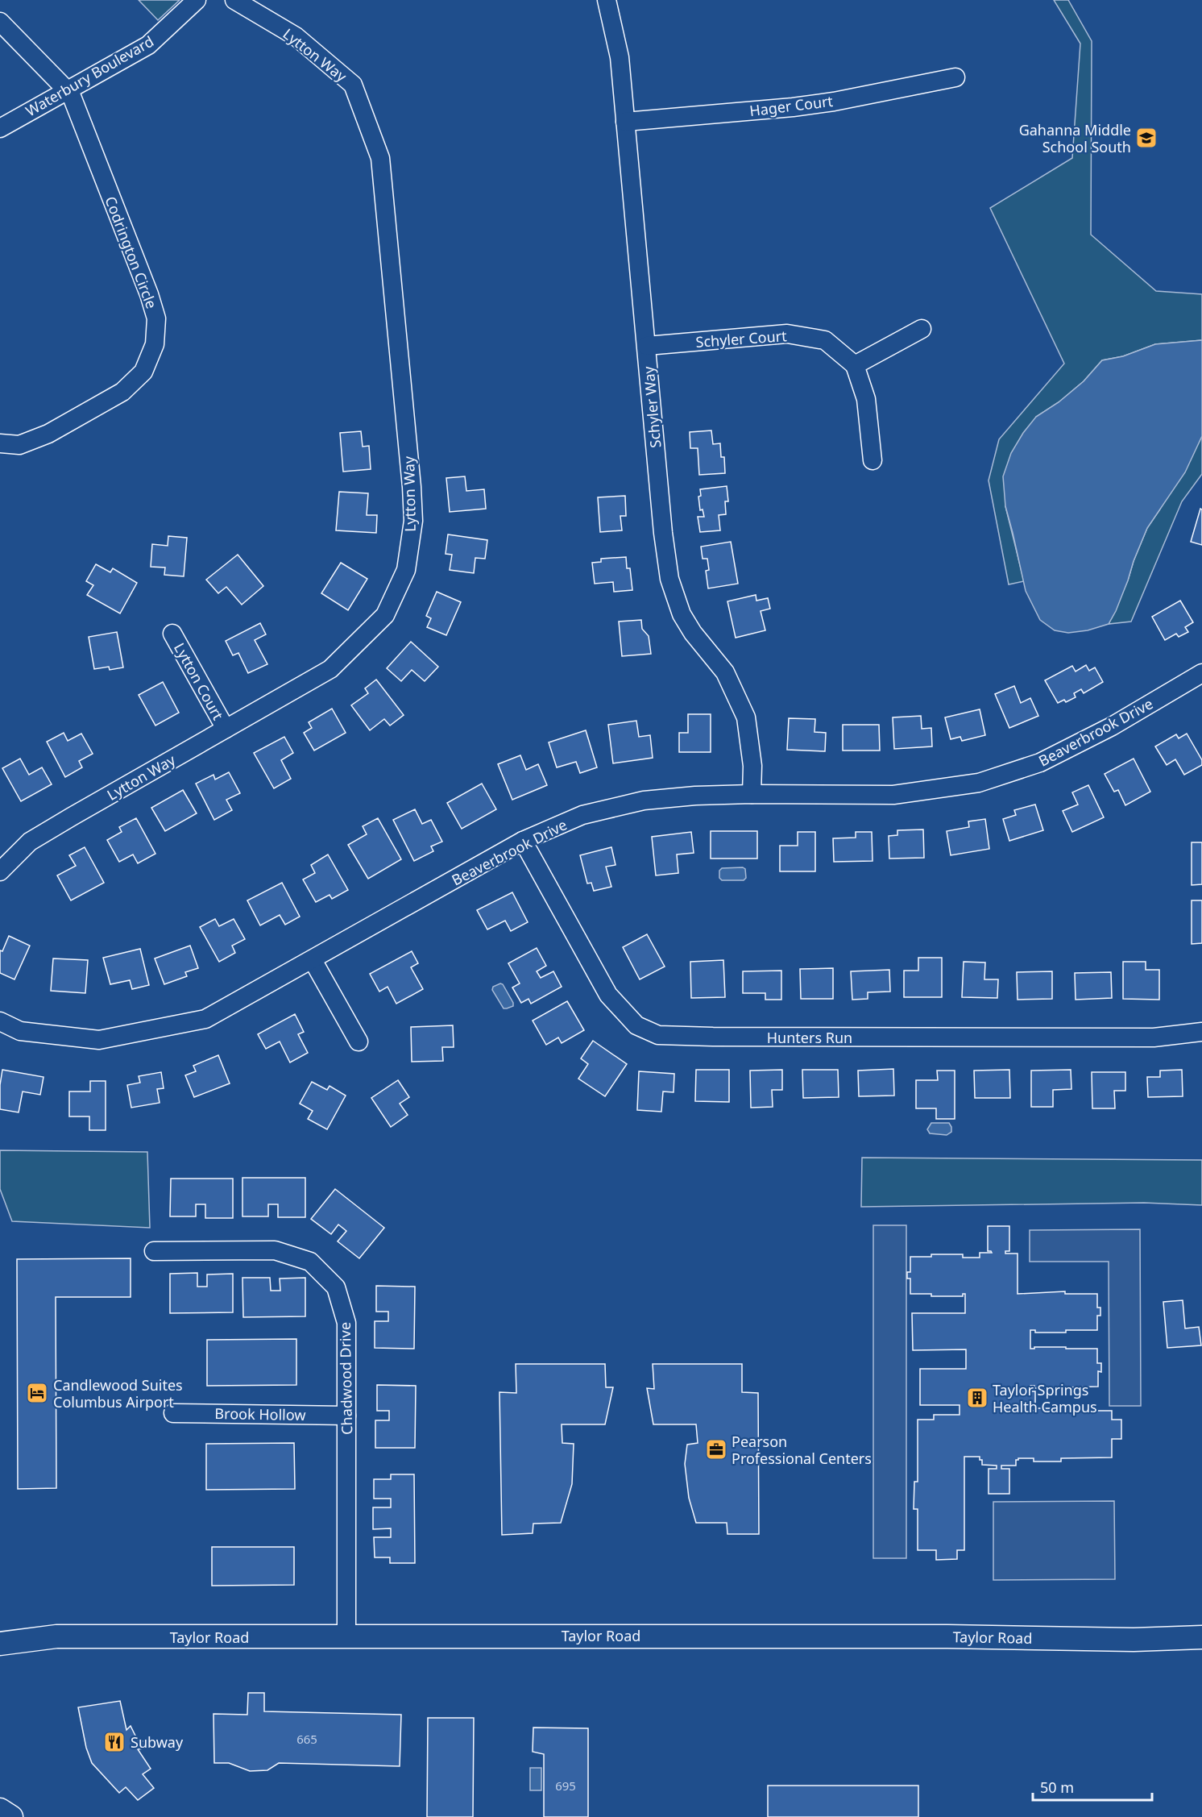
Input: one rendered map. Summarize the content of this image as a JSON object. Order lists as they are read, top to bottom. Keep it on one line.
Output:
{"streets":{"main road":["Taylor Road"],"street":["Lytton Way","Waterbury Boulevard","Hager Court","Codrington Circle","Schyler Court","Schyler Way","Lytton Court","Beaverbrook Drive","Hunters Run","Chadwood Drive","Brook Hollow"]},"crossings":[["Lytton Way","Lytton Court"],["Waterbury Boulevard","Codrington Circle"],["Hager Court","Schyler Way"],["Schyler Court","Schyler Way"],["Schyler Way","Beaverbrook Drive"],["Beaverbrook Drive","Hunters Run"],["Chadwood Drive","Brook Hollow"],["Chadwood Drive","Taylor Road"]],"places":{"school or university":["Gahanna Middle School South"],"hotel":["Candlewood Suites Columbus Airport"],"building":["Taylor Springs Health Campus"],"office":["Pearson Professional Centers"],"restaurant":["Subway"]},"house_numbers":["665","695"],"scale_bar":"50 m"}
